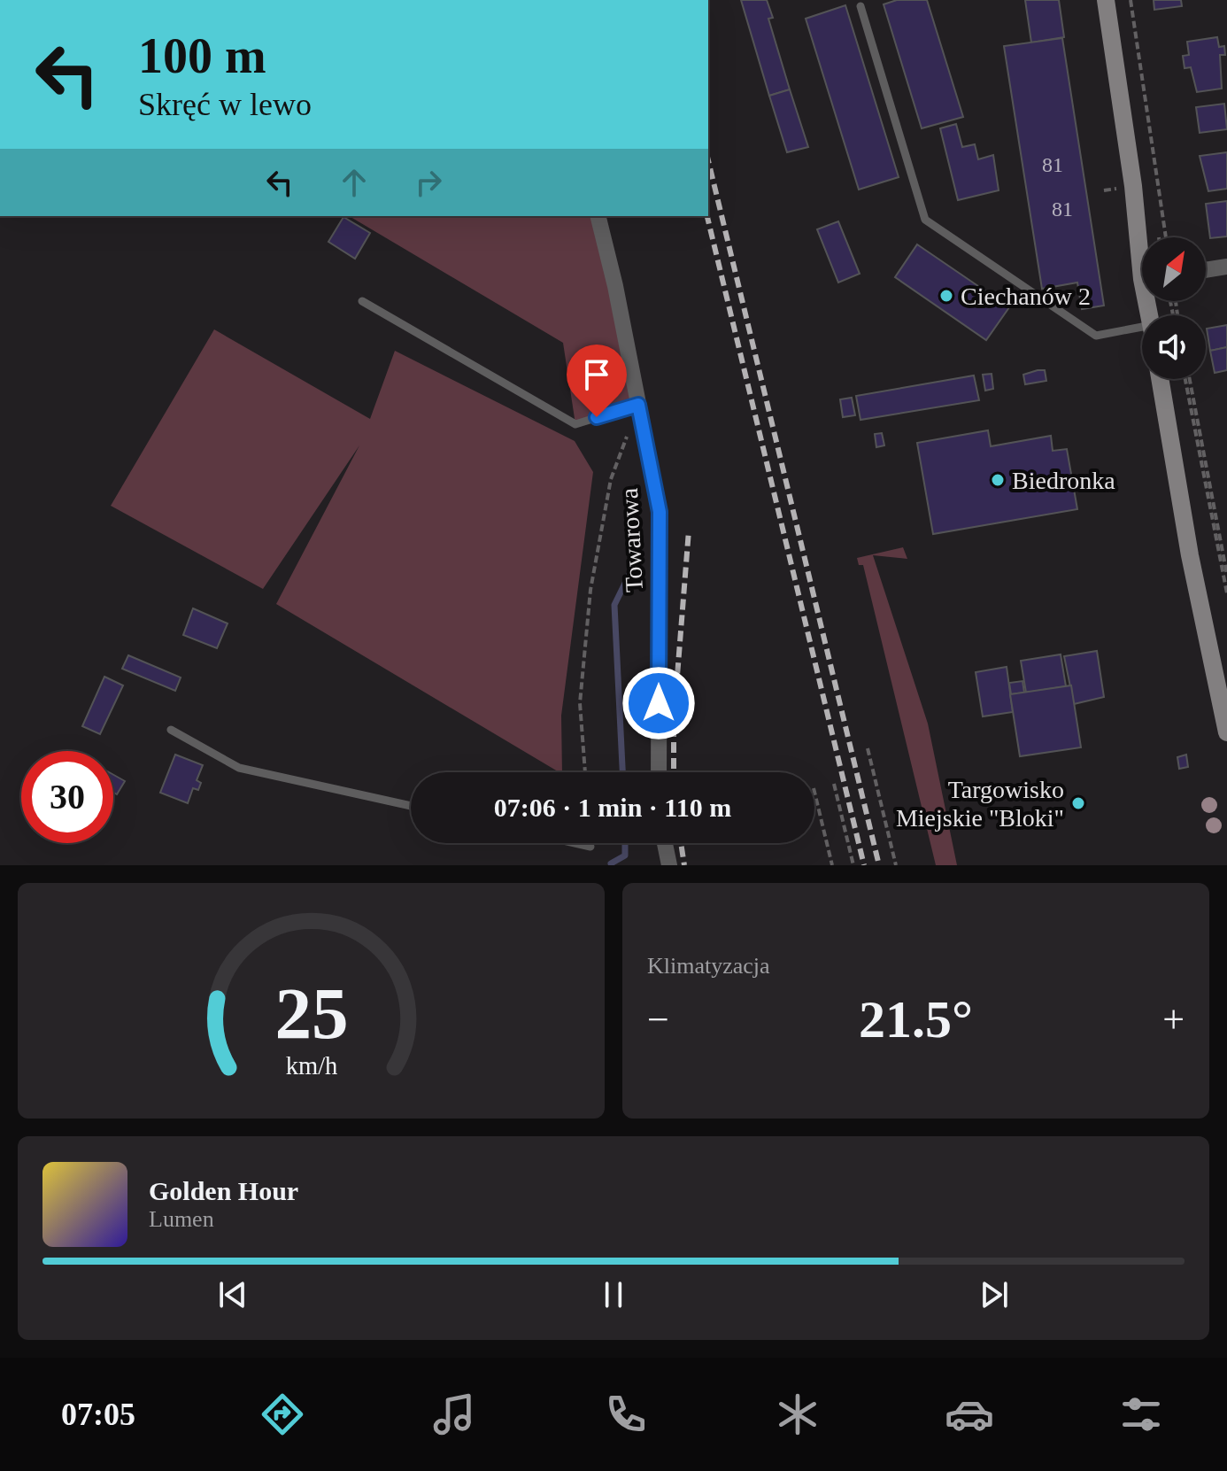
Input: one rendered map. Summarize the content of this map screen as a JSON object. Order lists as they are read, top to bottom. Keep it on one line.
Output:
{"streets":{"street":["Towarowa"]},"places":["Ciechanów 2","Biedronka","Targowisko Miejskie \"Bloki\""],"house_numbers":["81","81"],"north":"top right","page":{"turn":["100 m","Skręć w lewo"],"limit":"30","trip":"07:06 · 1 min · 110 m","tile":"Klimatyzacja","heat":["−","21.5°","+"],"song":["Golden Hour","Lumen"],"tabs":"07:05","gauge":["25","km/h"]}}
